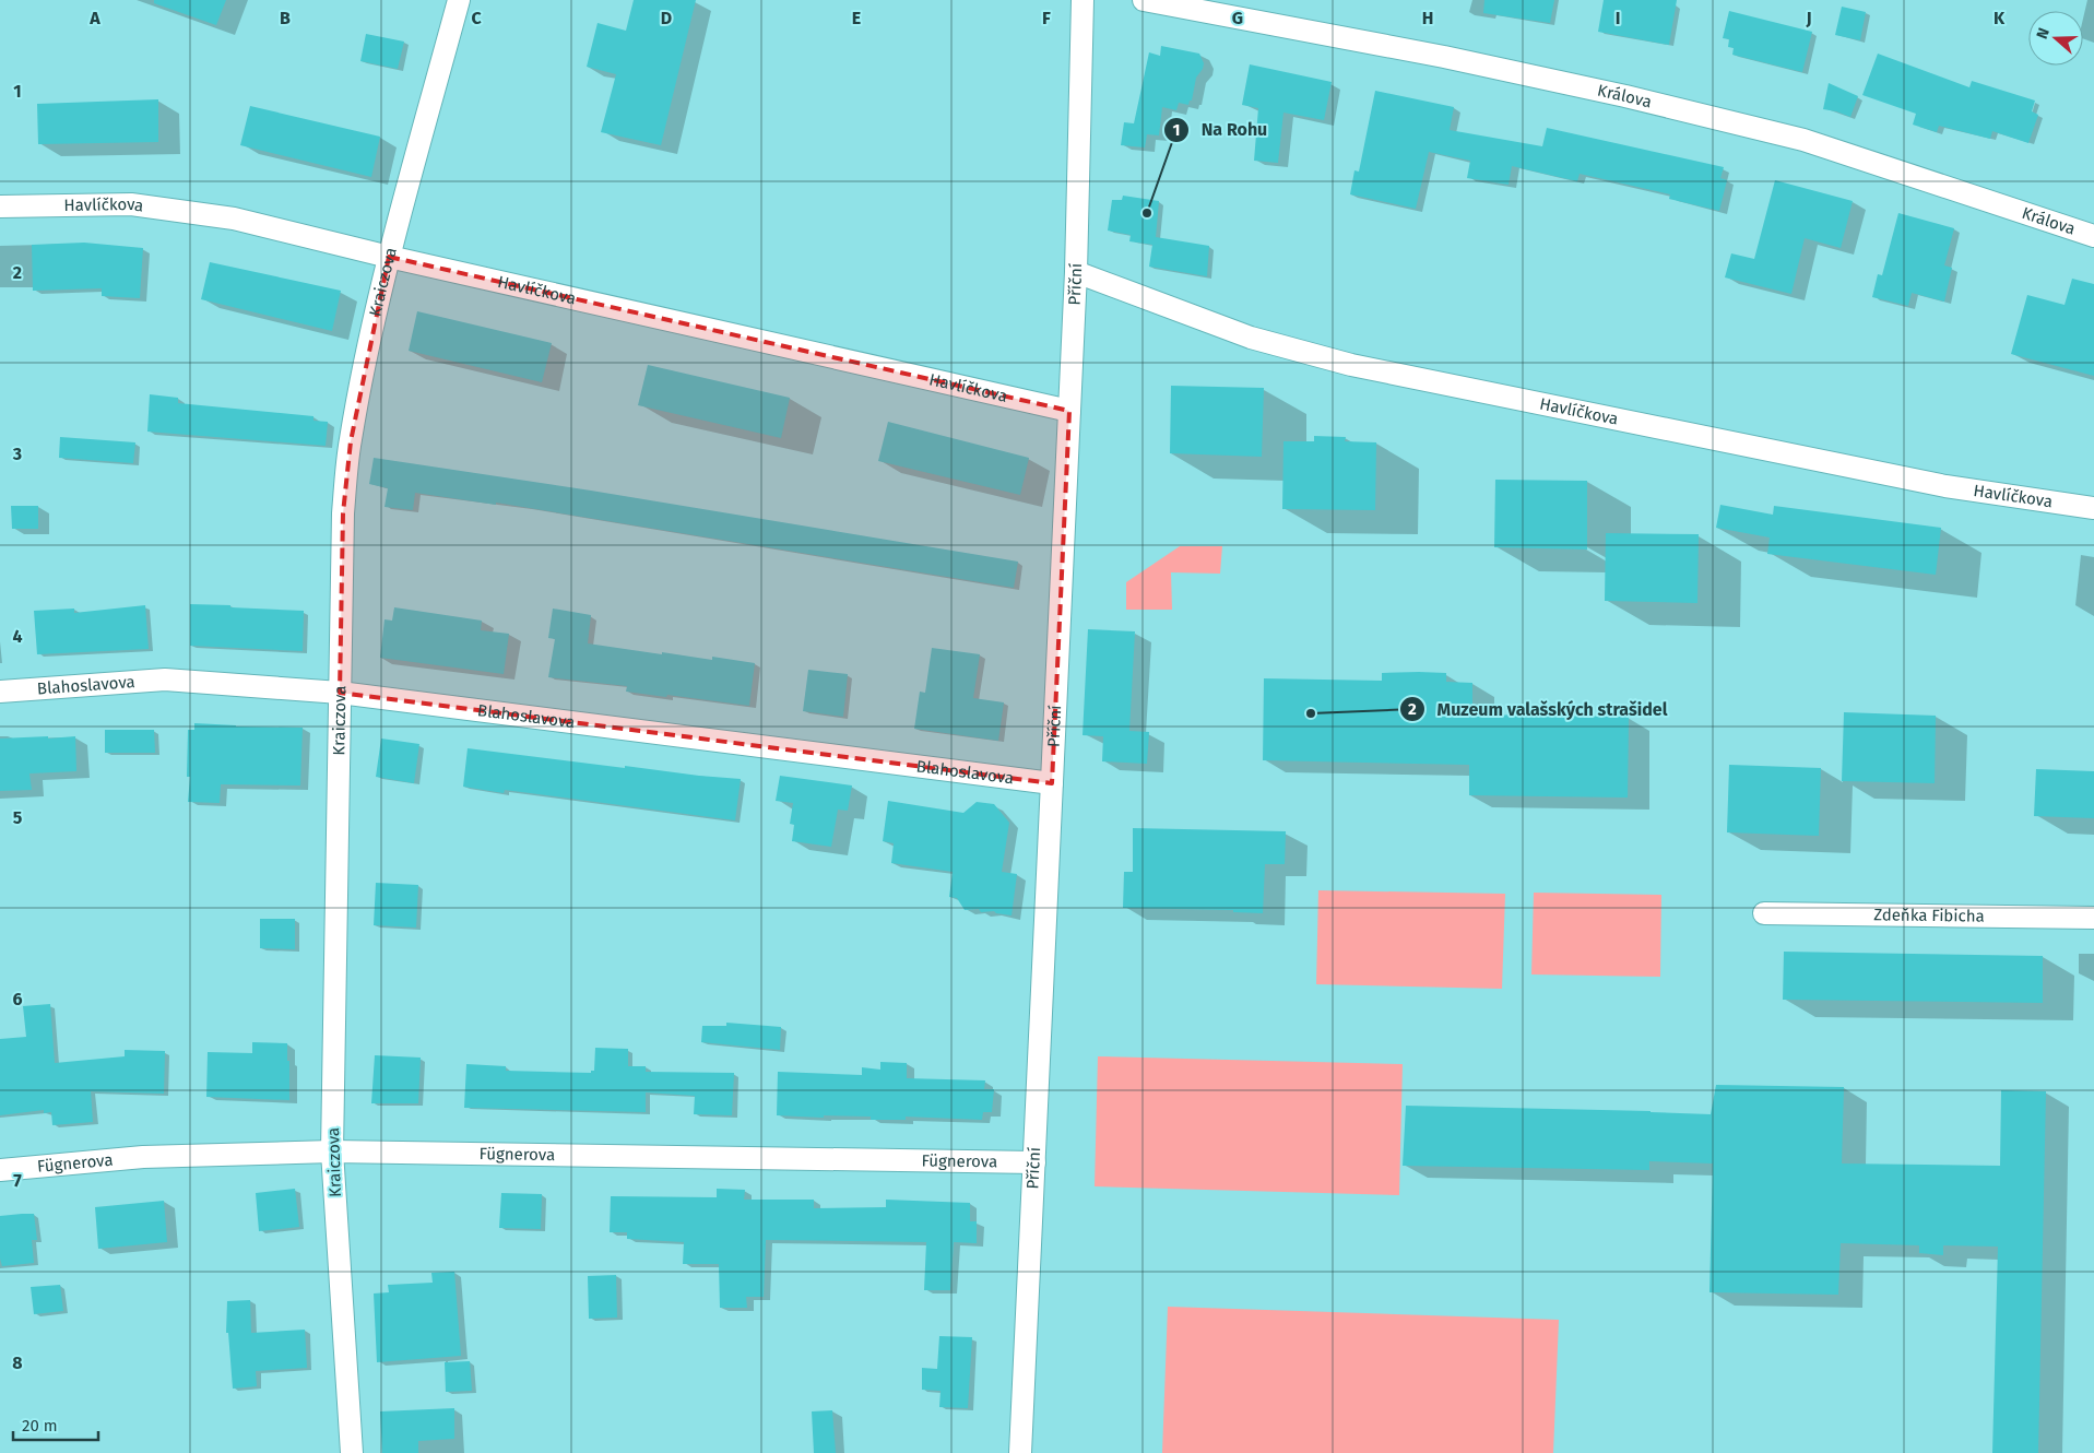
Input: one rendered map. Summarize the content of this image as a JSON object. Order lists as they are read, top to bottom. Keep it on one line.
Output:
{"streets":{"street":["Králova","Havlíčkova","Kraiczova","Příční","Blahoslavova","Zdeňka Fibicha","Fügnerova"]},"crossings":[["Havlíčkova","Kraiczova"],["Havlíčkova","Příční"],["Kraiczova","Blahoslavova"],["Kraiczova","Fügnerova"],["Příční","Blahoslavova"],["Příční","Fügnerova"]],"places":["Na Rohu","Muzeum valašských strašidel"],"scale_bar":"20 m","north":"left","grid":{"columns":["A","B","C","D","E","F","G","H","I","J","K"],"rows":["1","2","3","4","5","6","7","8"]}}
